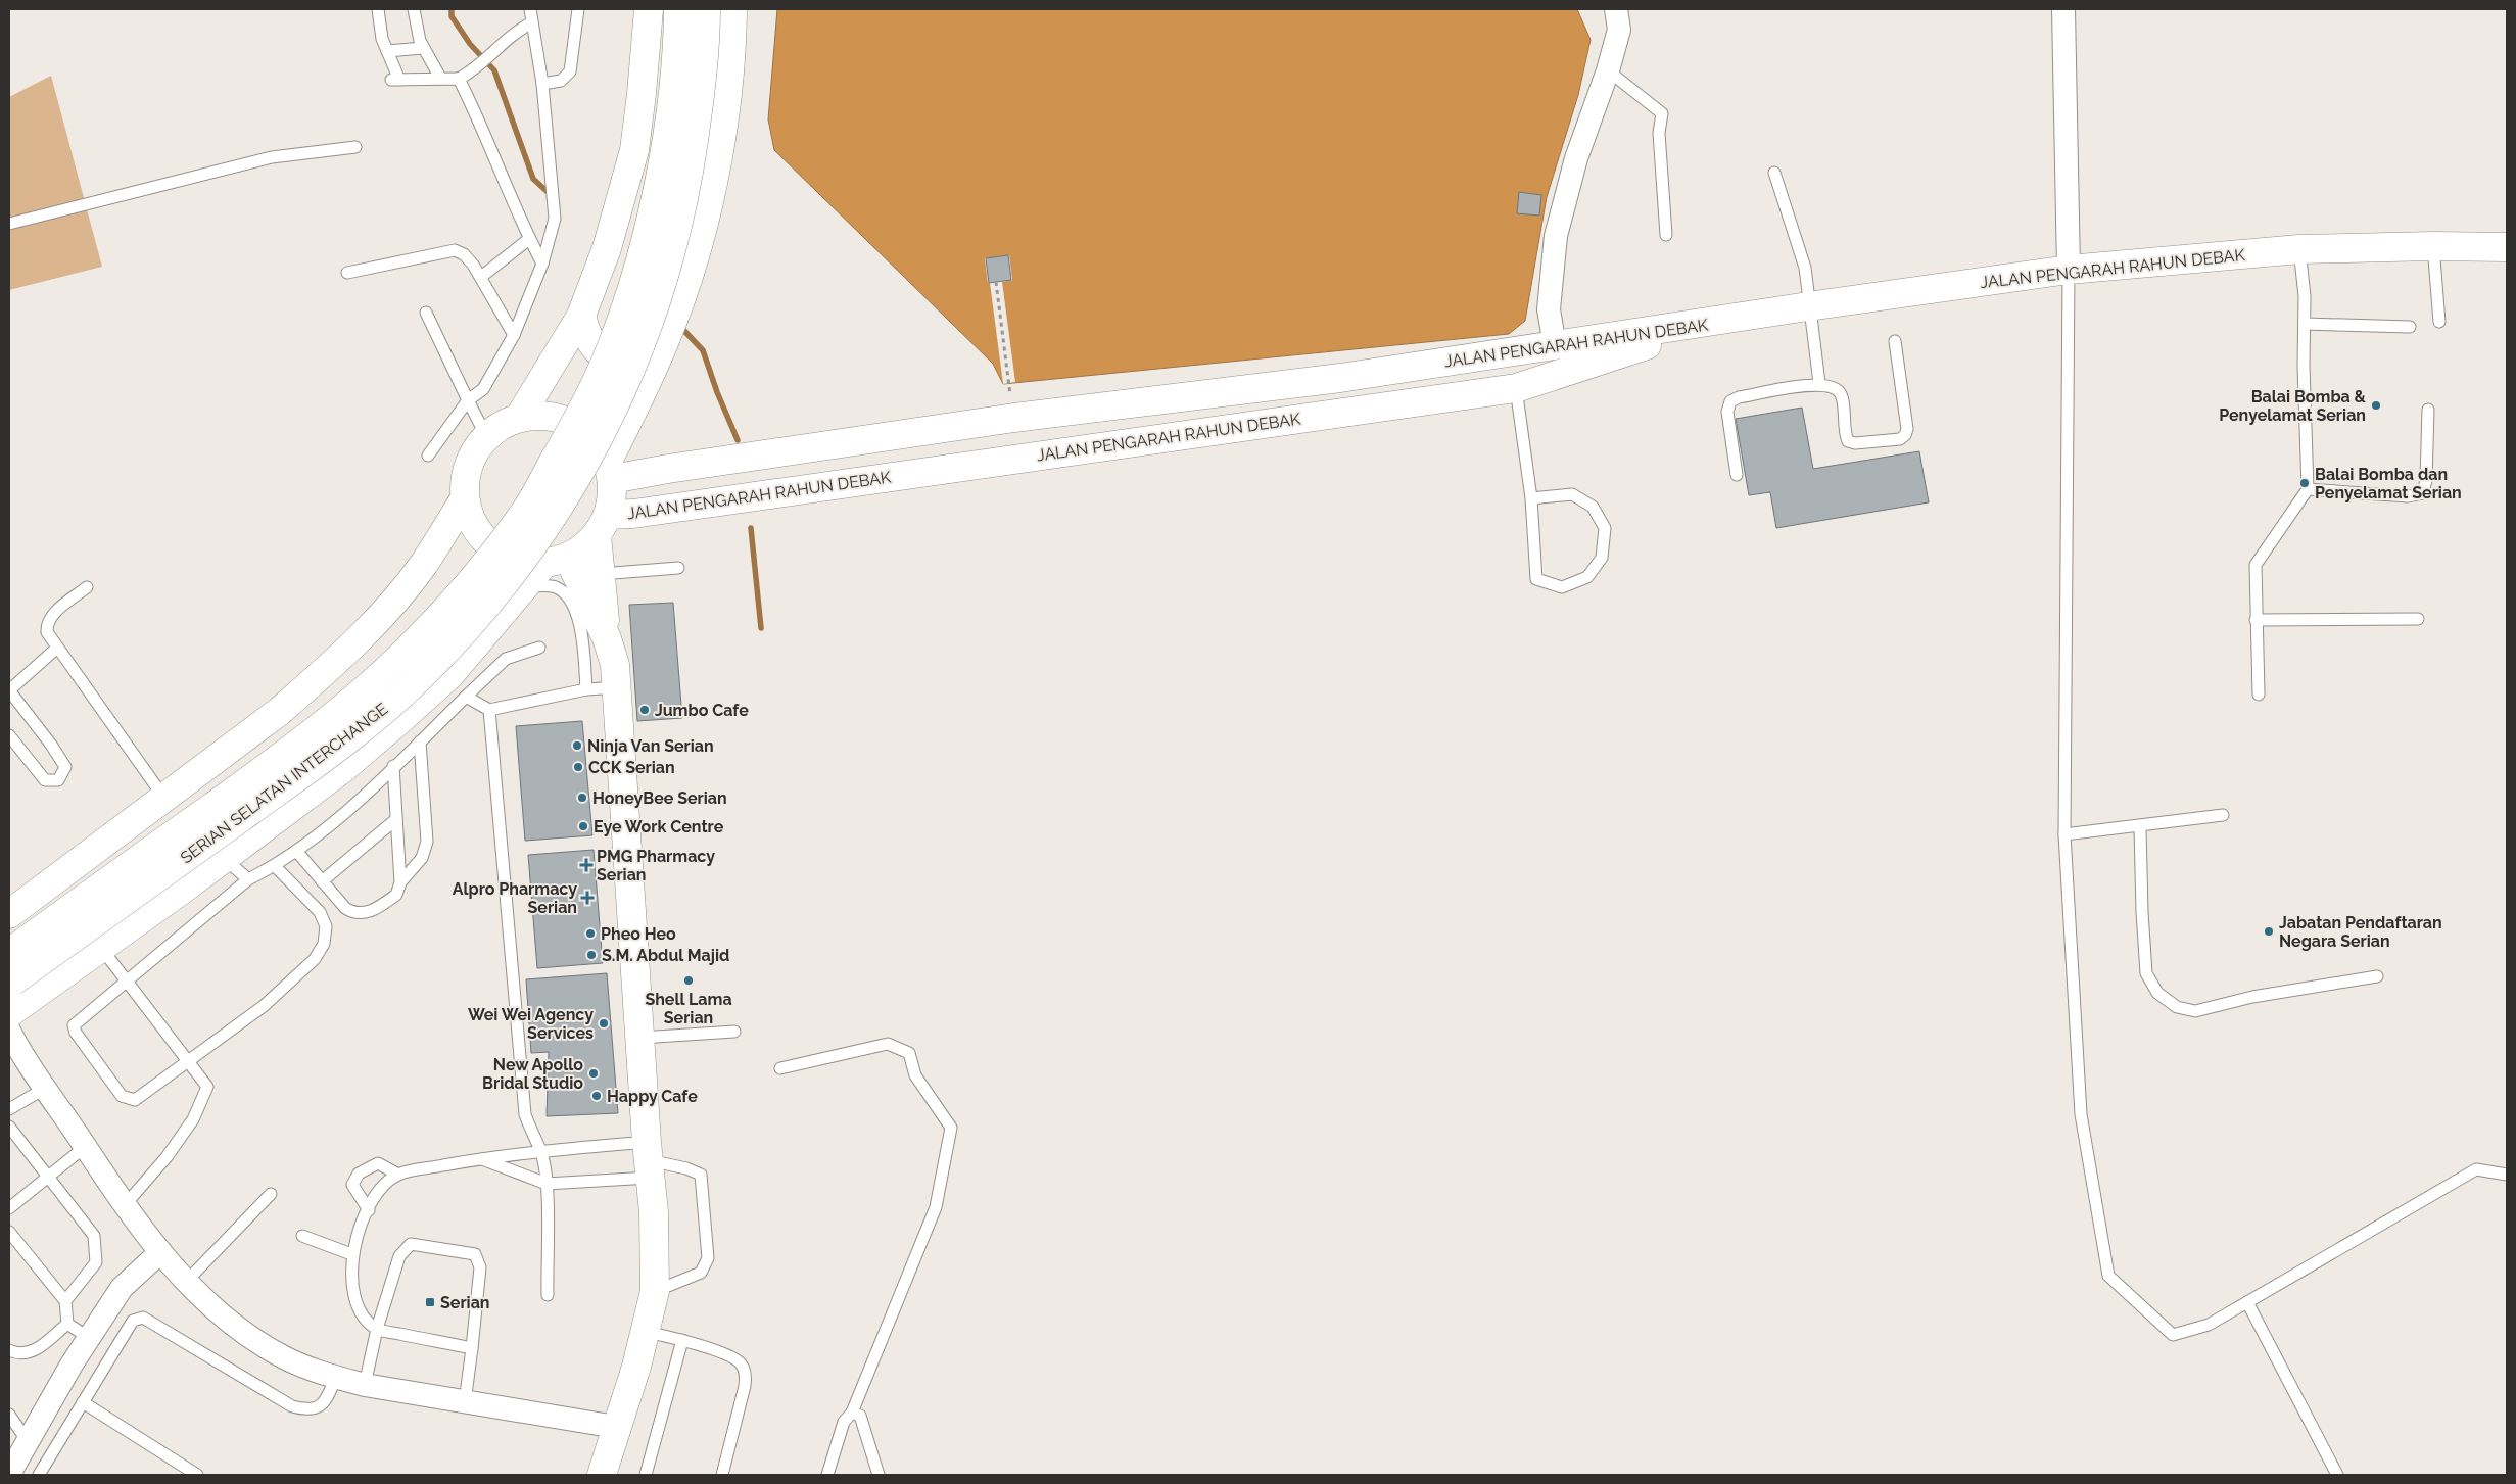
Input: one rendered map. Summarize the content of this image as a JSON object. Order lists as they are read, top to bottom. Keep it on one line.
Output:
{"streets":{"main road":["JALAN PENGARAH RAHUN DEBAK","SERIAN SELATAN INTERCHANGE"]},"places":{"other":["Balai Bomba & Penyelamat Serian","Balai Bomba dan Penyelamat Serian","Jumbo Cafe","Ninja Van Serian","CCK Serian","HoneyBee Serian","Eye Work Centre","Jabatan Pendaftaran Negara Serian","Pheo Heo","S.M. Abdul Majid","Shell Lama Serian","Wei Wei Agency Services","New Apollo Bridal Studio","Happy Cafe"],"health":["PMG Pharmacy Serian","Alpro Pharmacy Serian"],"transit":["Serian"]}}
